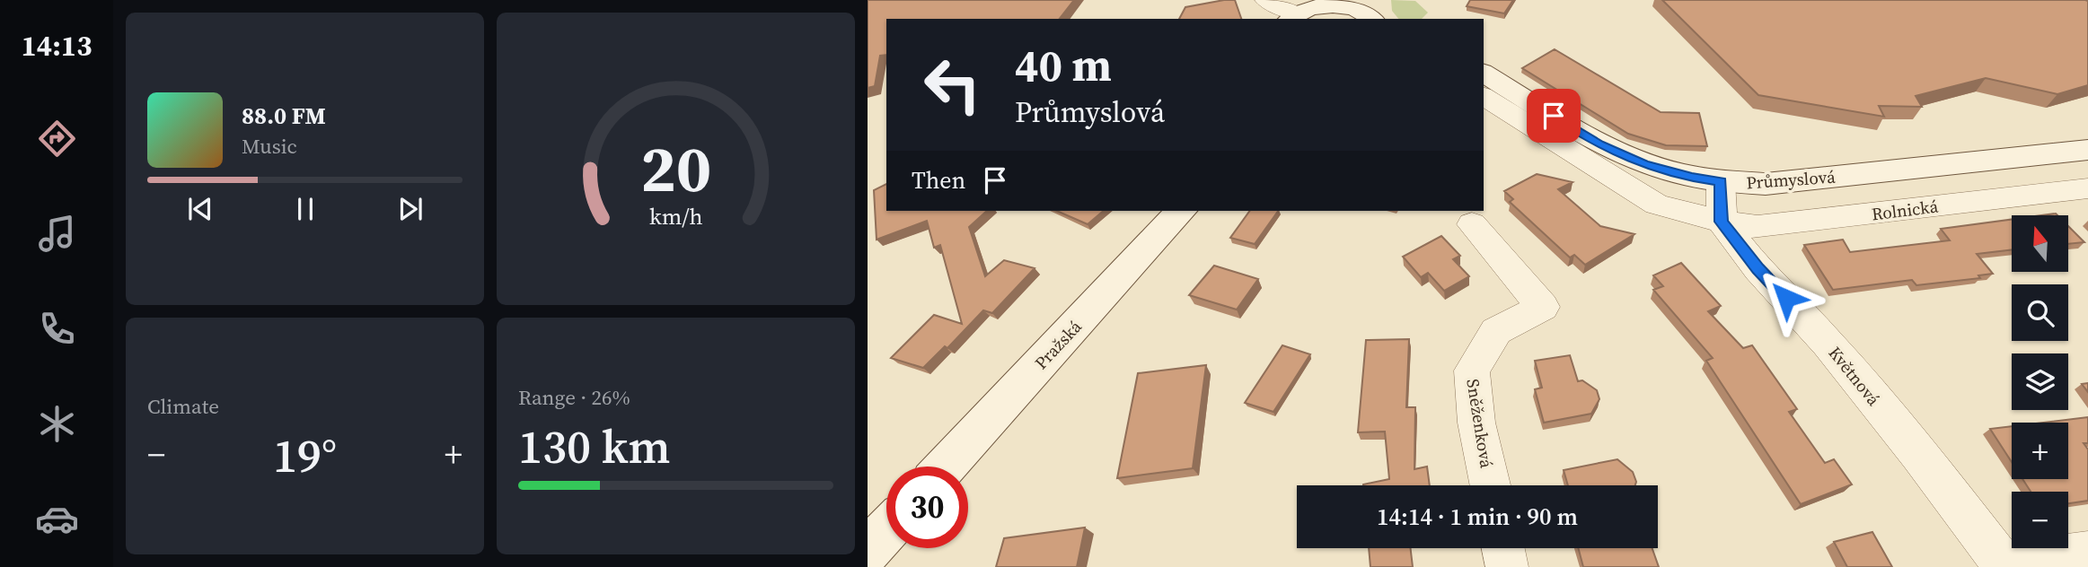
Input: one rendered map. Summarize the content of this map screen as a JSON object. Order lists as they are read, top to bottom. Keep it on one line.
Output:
{"streets":{"main road":["Průmyslová","Pražská"],"street":["Rolnická","Květnová","Sněženková"]},"crossings":[["Rolnická","Květnová"]],"north":"top","page":{"tabs":"14:13","turn":["40 m","Průmyslová"],"song":["88.0 FM","Music"],"then":"Then","map_buttons":["+","−"],"tile":["Climate",["Range · 26%","130 km"]],"heat":["−","19°","+"],"limit":"30","trip":"14:14 · 1 min · 90 m","gauge":["20","km/h"]}}
